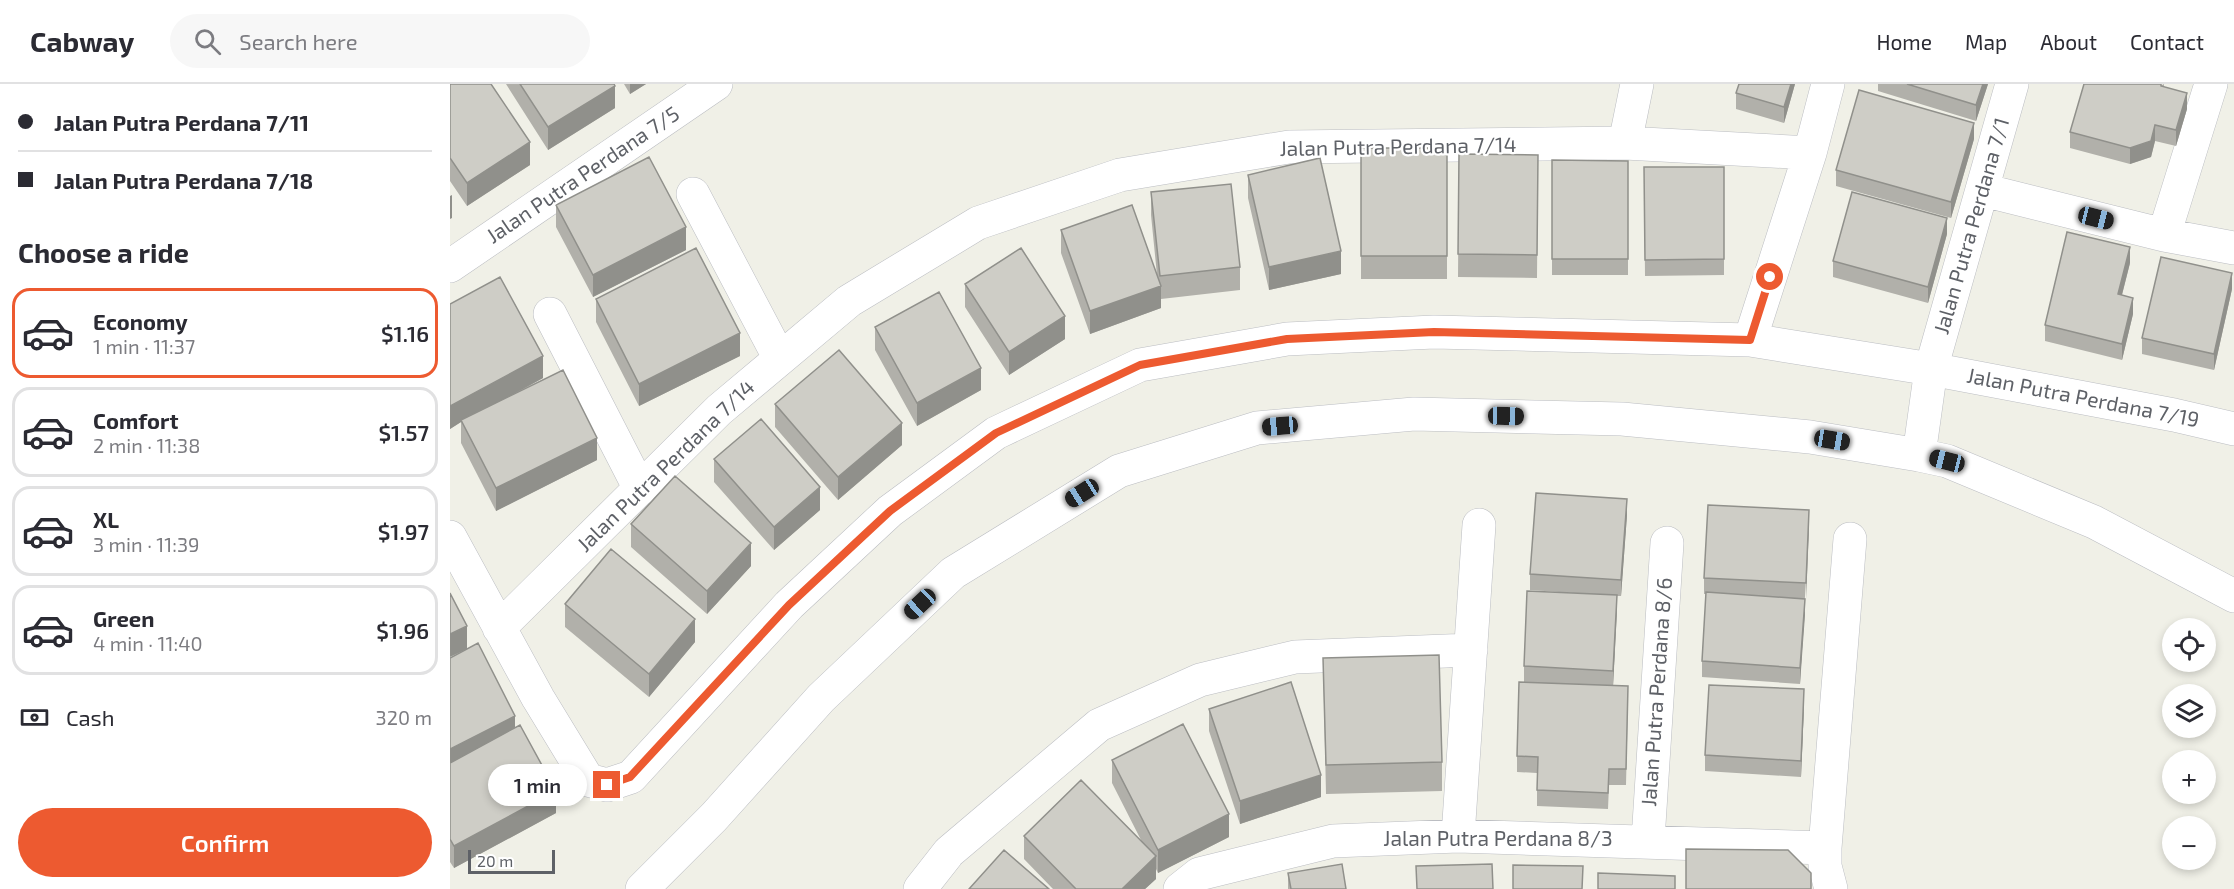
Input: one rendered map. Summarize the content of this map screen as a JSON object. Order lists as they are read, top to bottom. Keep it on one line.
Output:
{"streets":{"street":["Jalan Putra Perdana 7/14","Jalan Putra Perdana 7/5","Jalan Putra Perdana 7/1","Jalan Putra Perdana 7/19","Jalan Putra Perdana 8/6","Jalan Putra Perdana 8/3"]},"crossings":[["Jalan Putra Perdana 7/14","Jalan Putra Perdana 7/19"],["Jalan Putra Perdana 7/1","Jalan Putra Perdana 7/19"],["Jalan Putra Perdana 8/6","Jalan Putra Perdana 8/3"]],"scale_bar":"20 m","page":{"header":"Cabway","search":"Search here","nav":["Home","Map","About","Contact"],"banner":["Jalan Putra Perdana 7/11","Jalan Putra Perdana 7/18"],"heading":"Choose a ride","list":[{"name":"Economy","note":"1 min · 11:37","value":"$1.16"},{"name":"Comfort","note":"2 min · 11:38","value":"$1.57"},{"name":"XL","note":"3 min · 11:39","value":"$1.97"},{"name":"Green","note":"4 min · 11:40","value":"$1.96"}],"map_buttons":["+","−"],"pay":["Cash","320 m"],"bubble":"1 min","buttons":"Confirm","scale":"20 m"}}
